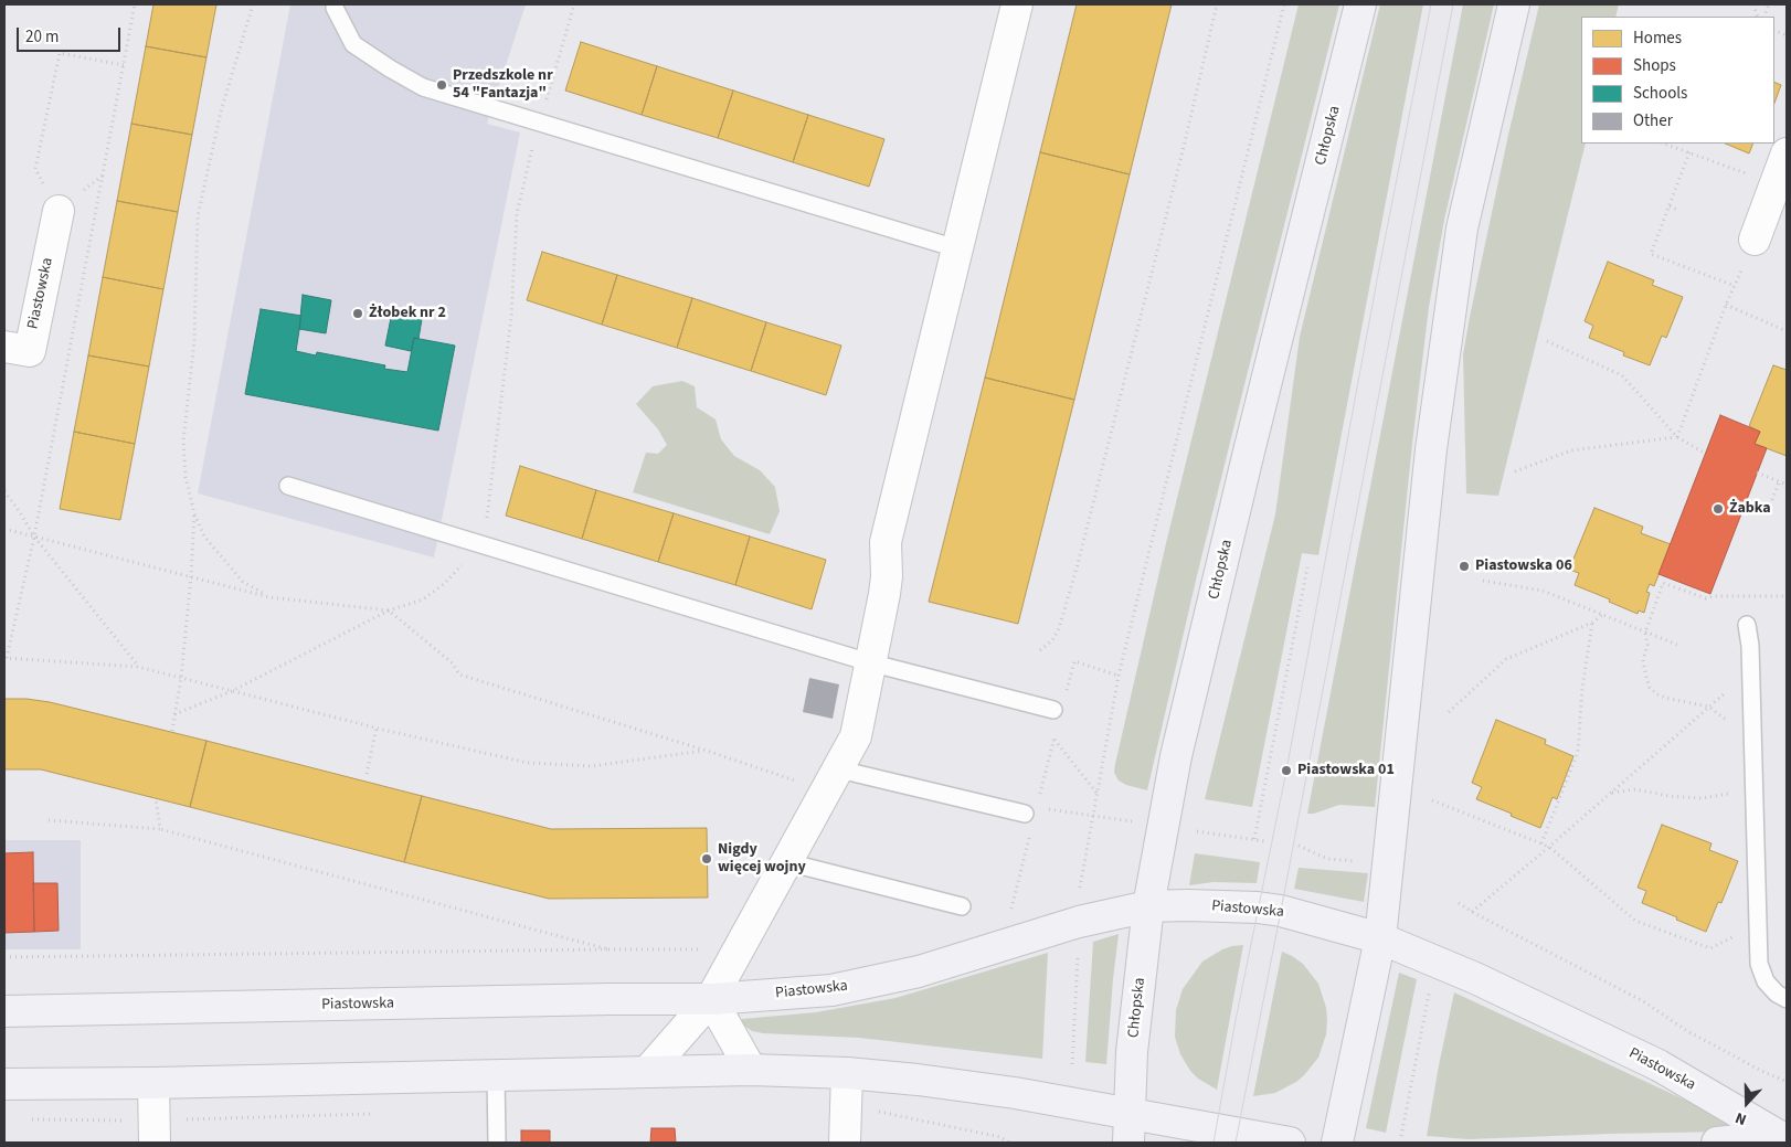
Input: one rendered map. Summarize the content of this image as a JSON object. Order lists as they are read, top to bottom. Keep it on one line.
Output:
{"streets":{"street":["Chłopska","Piastowska"]},"crossings":[["Chłopska","Piastowska"]],"places":["Przedszkole nr 54 \"Fantazja\"","Żłobek nr 2","Żabka","Piastowska 06","Piastowska 01","Nigdy więcej wojny"],"legend":["Homes","Shops","Schools","Other"],"scale_bar":"20 m","north":"bottom"}
